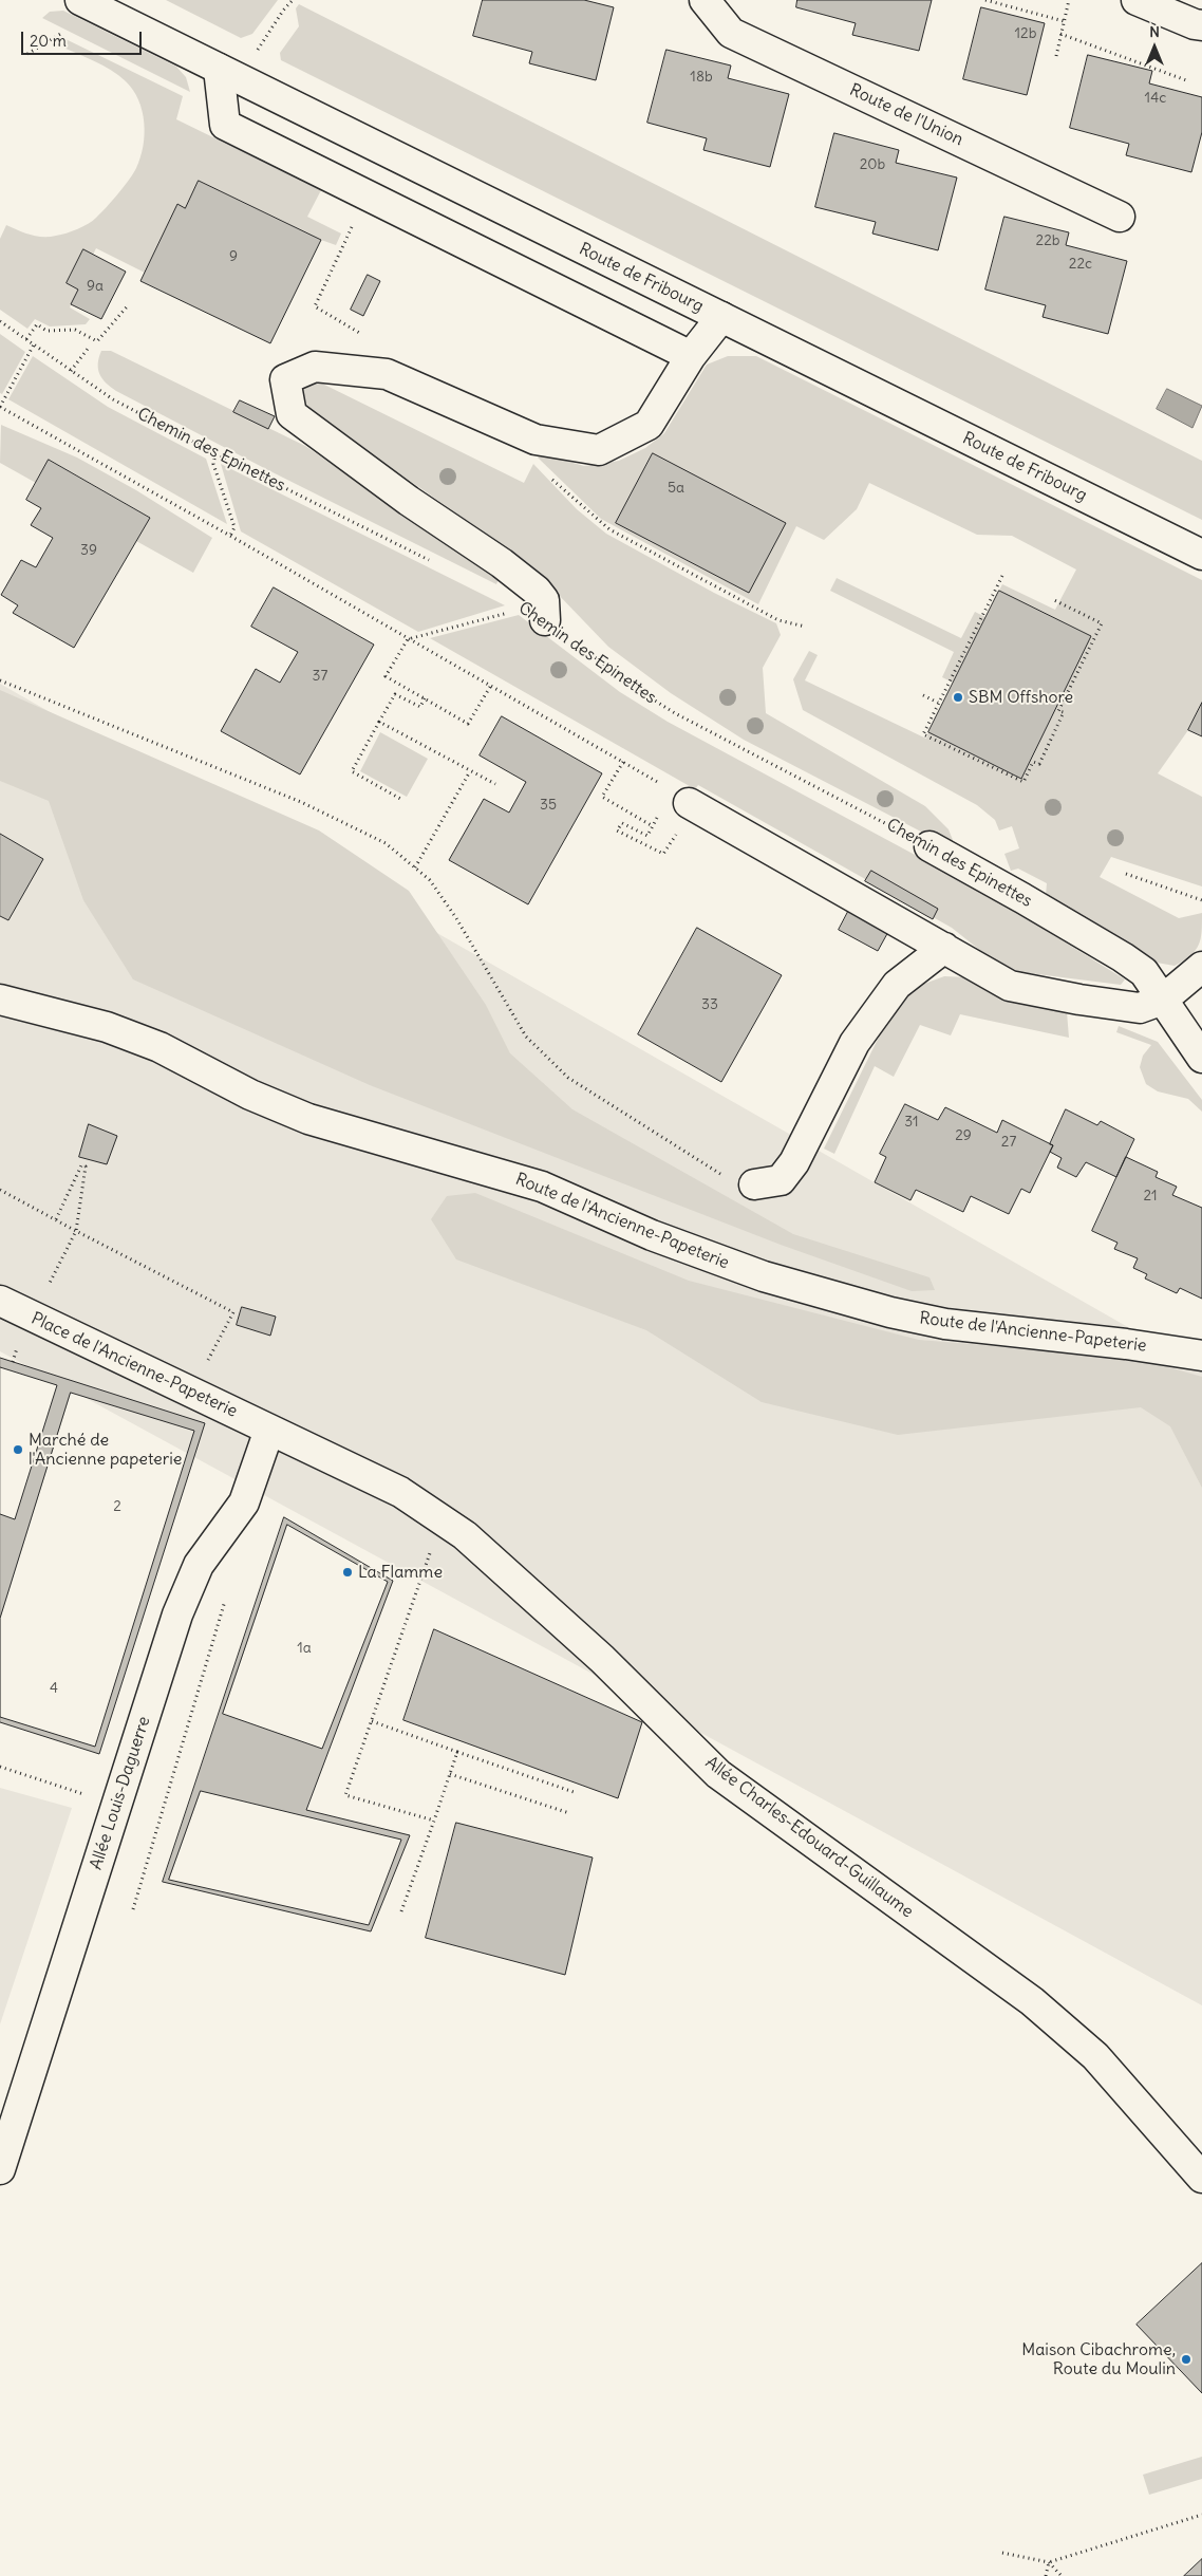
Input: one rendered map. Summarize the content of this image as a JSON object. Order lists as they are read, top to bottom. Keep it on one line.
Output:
{"streets":{"street":["Route de l'Union","Route de Fribourg","Chemin des Epinettes","Route de l'Ancienne-Papeterie","Place de l'Ancienne-Papeterie","Allée Louis-Daguerre","Allée Charles-Edouard-Guillaume"]},"crossings":[["Place de l'Ancienne-Papeterie","Allée Louis-Daguerre"],["Place de l'Ancienne-Papeterie","Allée Charles-Edouard-Guillaume"],["Allée Louis-Daguerre","Allée Charles-Edouard-Guillaume"]],"places":["SBM Offshore","Marché de l'Ancienne papeterie","La Flamme","Maison Cibachrome, Route du Moulin"],"house_numbers":["12b","18b","14c","20b","22b","9","22c","9a","5a","39","37","35","33","31","29","27","21","2","1a","4"],"scale_bar":"20 m","north":"top"}
